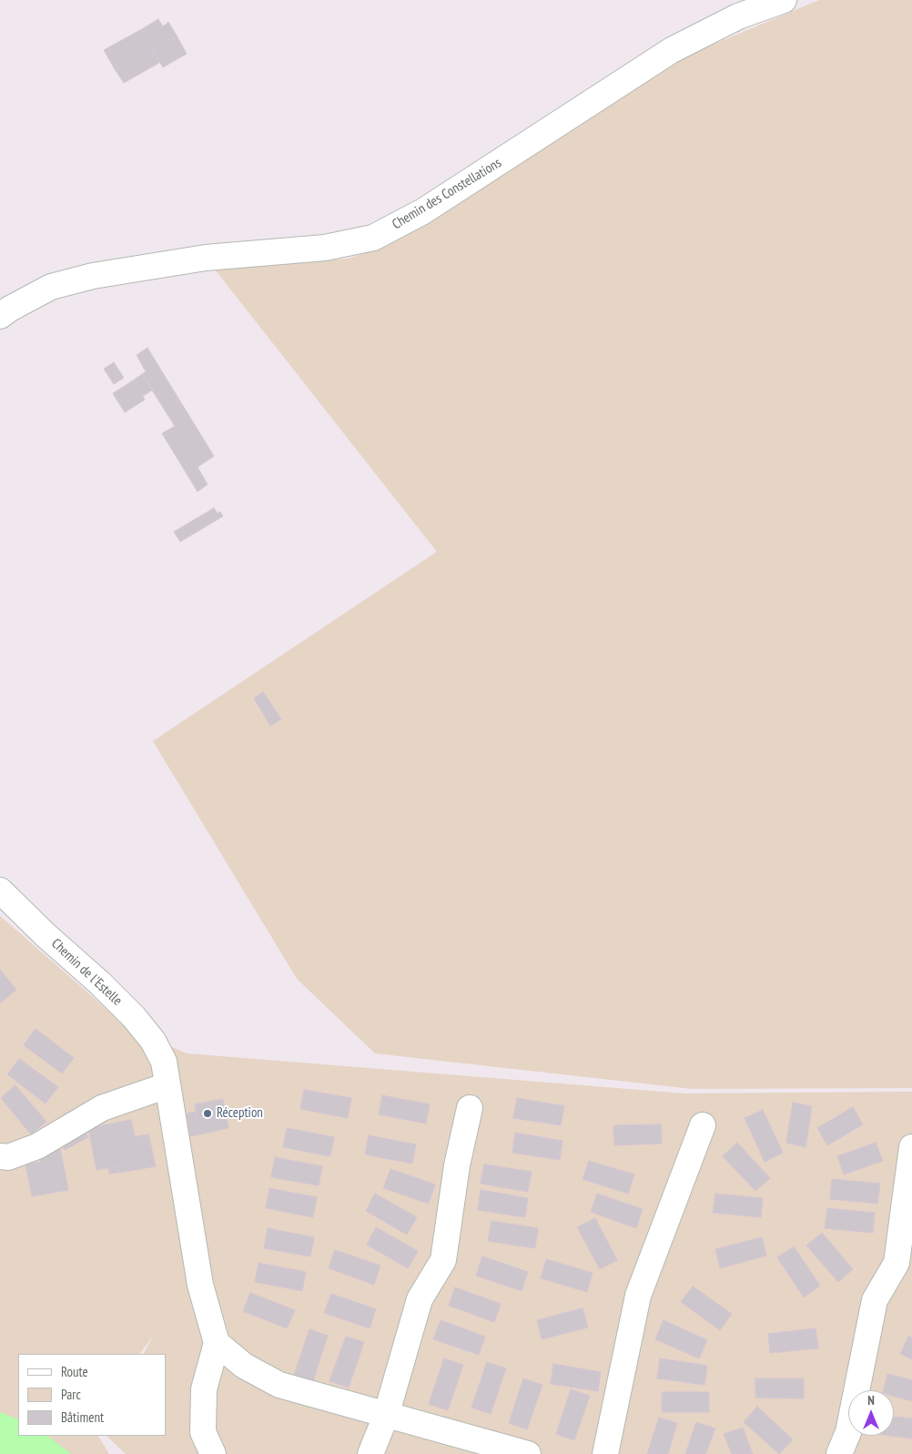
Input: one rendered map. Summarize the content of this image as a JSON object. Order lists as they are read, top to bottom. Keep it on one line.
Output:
{"streets":{"street":["Chemin des Constellations","Chemin de l'Estelle"]},"places":["Réception"],"legend":["Route","Parc","Bâtiment"],"north":"top"}
